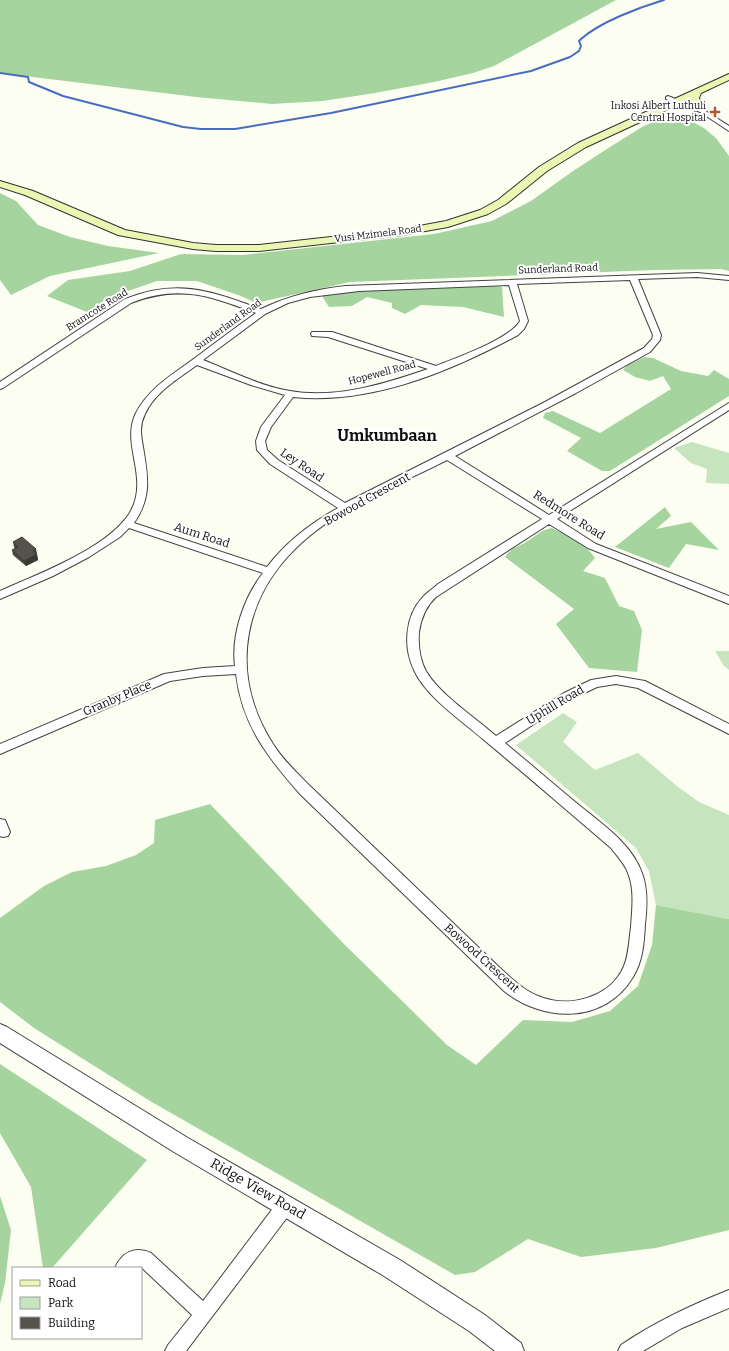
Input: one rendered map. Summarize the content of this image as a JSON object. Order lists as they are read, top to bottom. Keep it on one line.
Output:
{"streets":{"main road":["Vusi Mzimela Road"],"street":["Sunderland Road","Bramcote Road","Hopewell Road","Ley Road","Bowood Crescent","Redmore Road","Aum Road","Granby Place","Uphill Road","Ridge View Road"]},"crossings":[["Sunderland Road","Bramcote Road"],["Sunderland Road","Hopewell Road"],["Sunderland Road","Bowood Crescent"],["Sunderland Road","Aum Road"],["Hopewell Road","Ley Road"],["Ley Road","Bowood Crescent"],["Bowood Crescent","Redmore Road"],["Bowood Crescent","Aum Road"],["Bowood Crescent","Granby Place"],["Bowood Crescent","Uphill Road"]],"districts":["Umkumbaan"],"places":{"health":["Inkosi Albert Luthuli Central Hospital"]},"legend":["Road","Park","Building"]}
